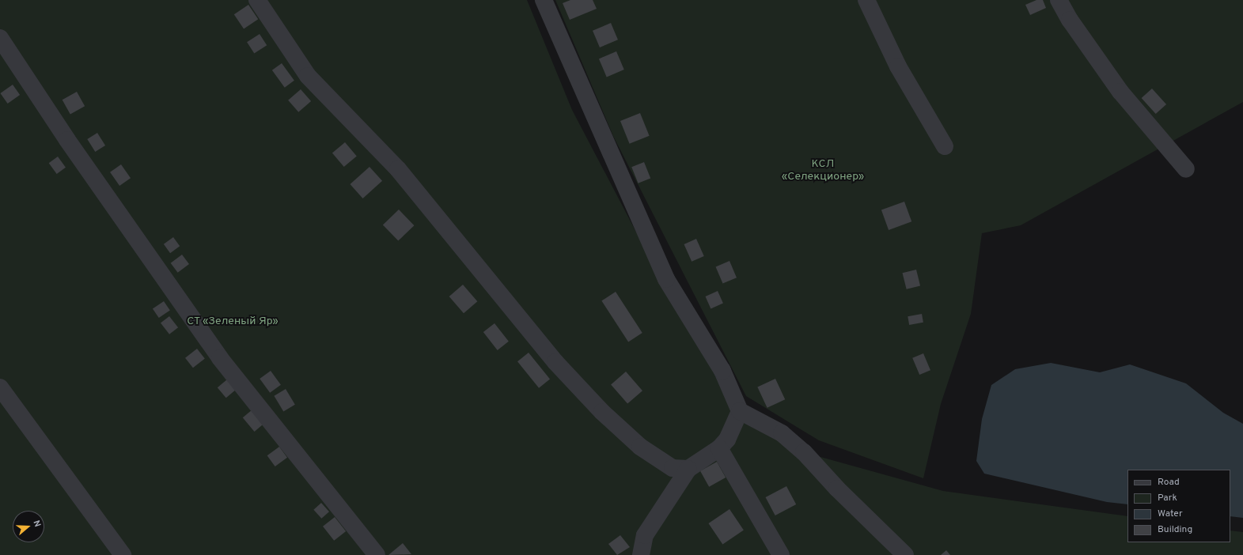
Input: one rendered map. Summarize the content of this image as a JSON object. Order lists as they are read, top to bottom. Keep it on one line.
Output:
{"parks":["КСЛ «Селекционер»","СТ «Зеленый Яр»"],"legend":["Road","Park","Water","Building"],"north":"right"}
